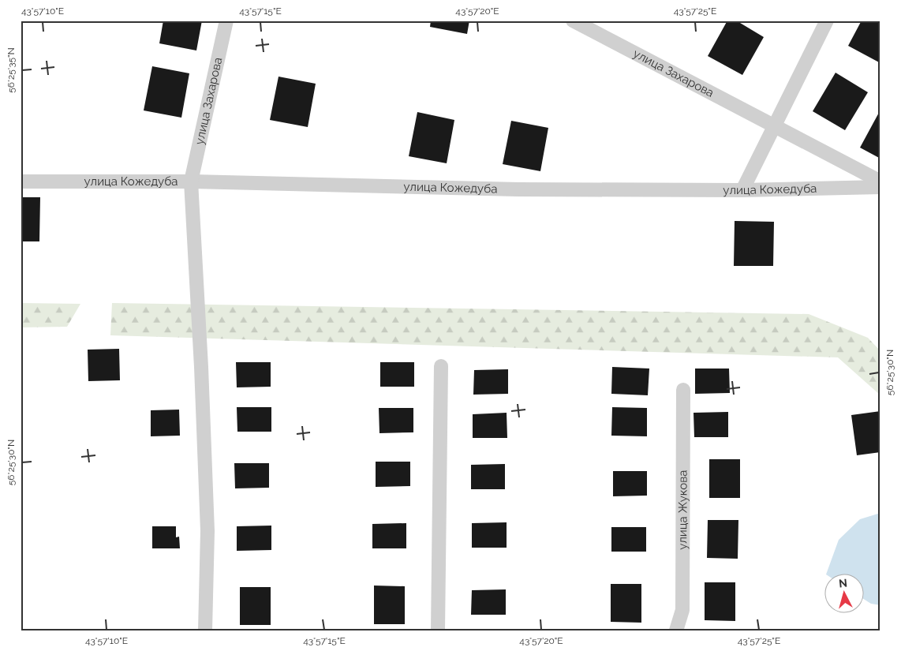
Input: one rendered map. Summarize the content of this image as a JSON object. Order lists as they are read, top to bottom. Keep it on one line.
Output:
{"streets":{"street":["улица Захарова","улица Кожедуба","улица Жукова"]},"crossings":[["улица Захарова","улица Кожедуба"]],"north":"top","coordinates":["43°57'10\"E","43°57'15\"E","43°57'20\"E","43°57'25\"E","56°25'35\"N","56°25'30\"N"]}
